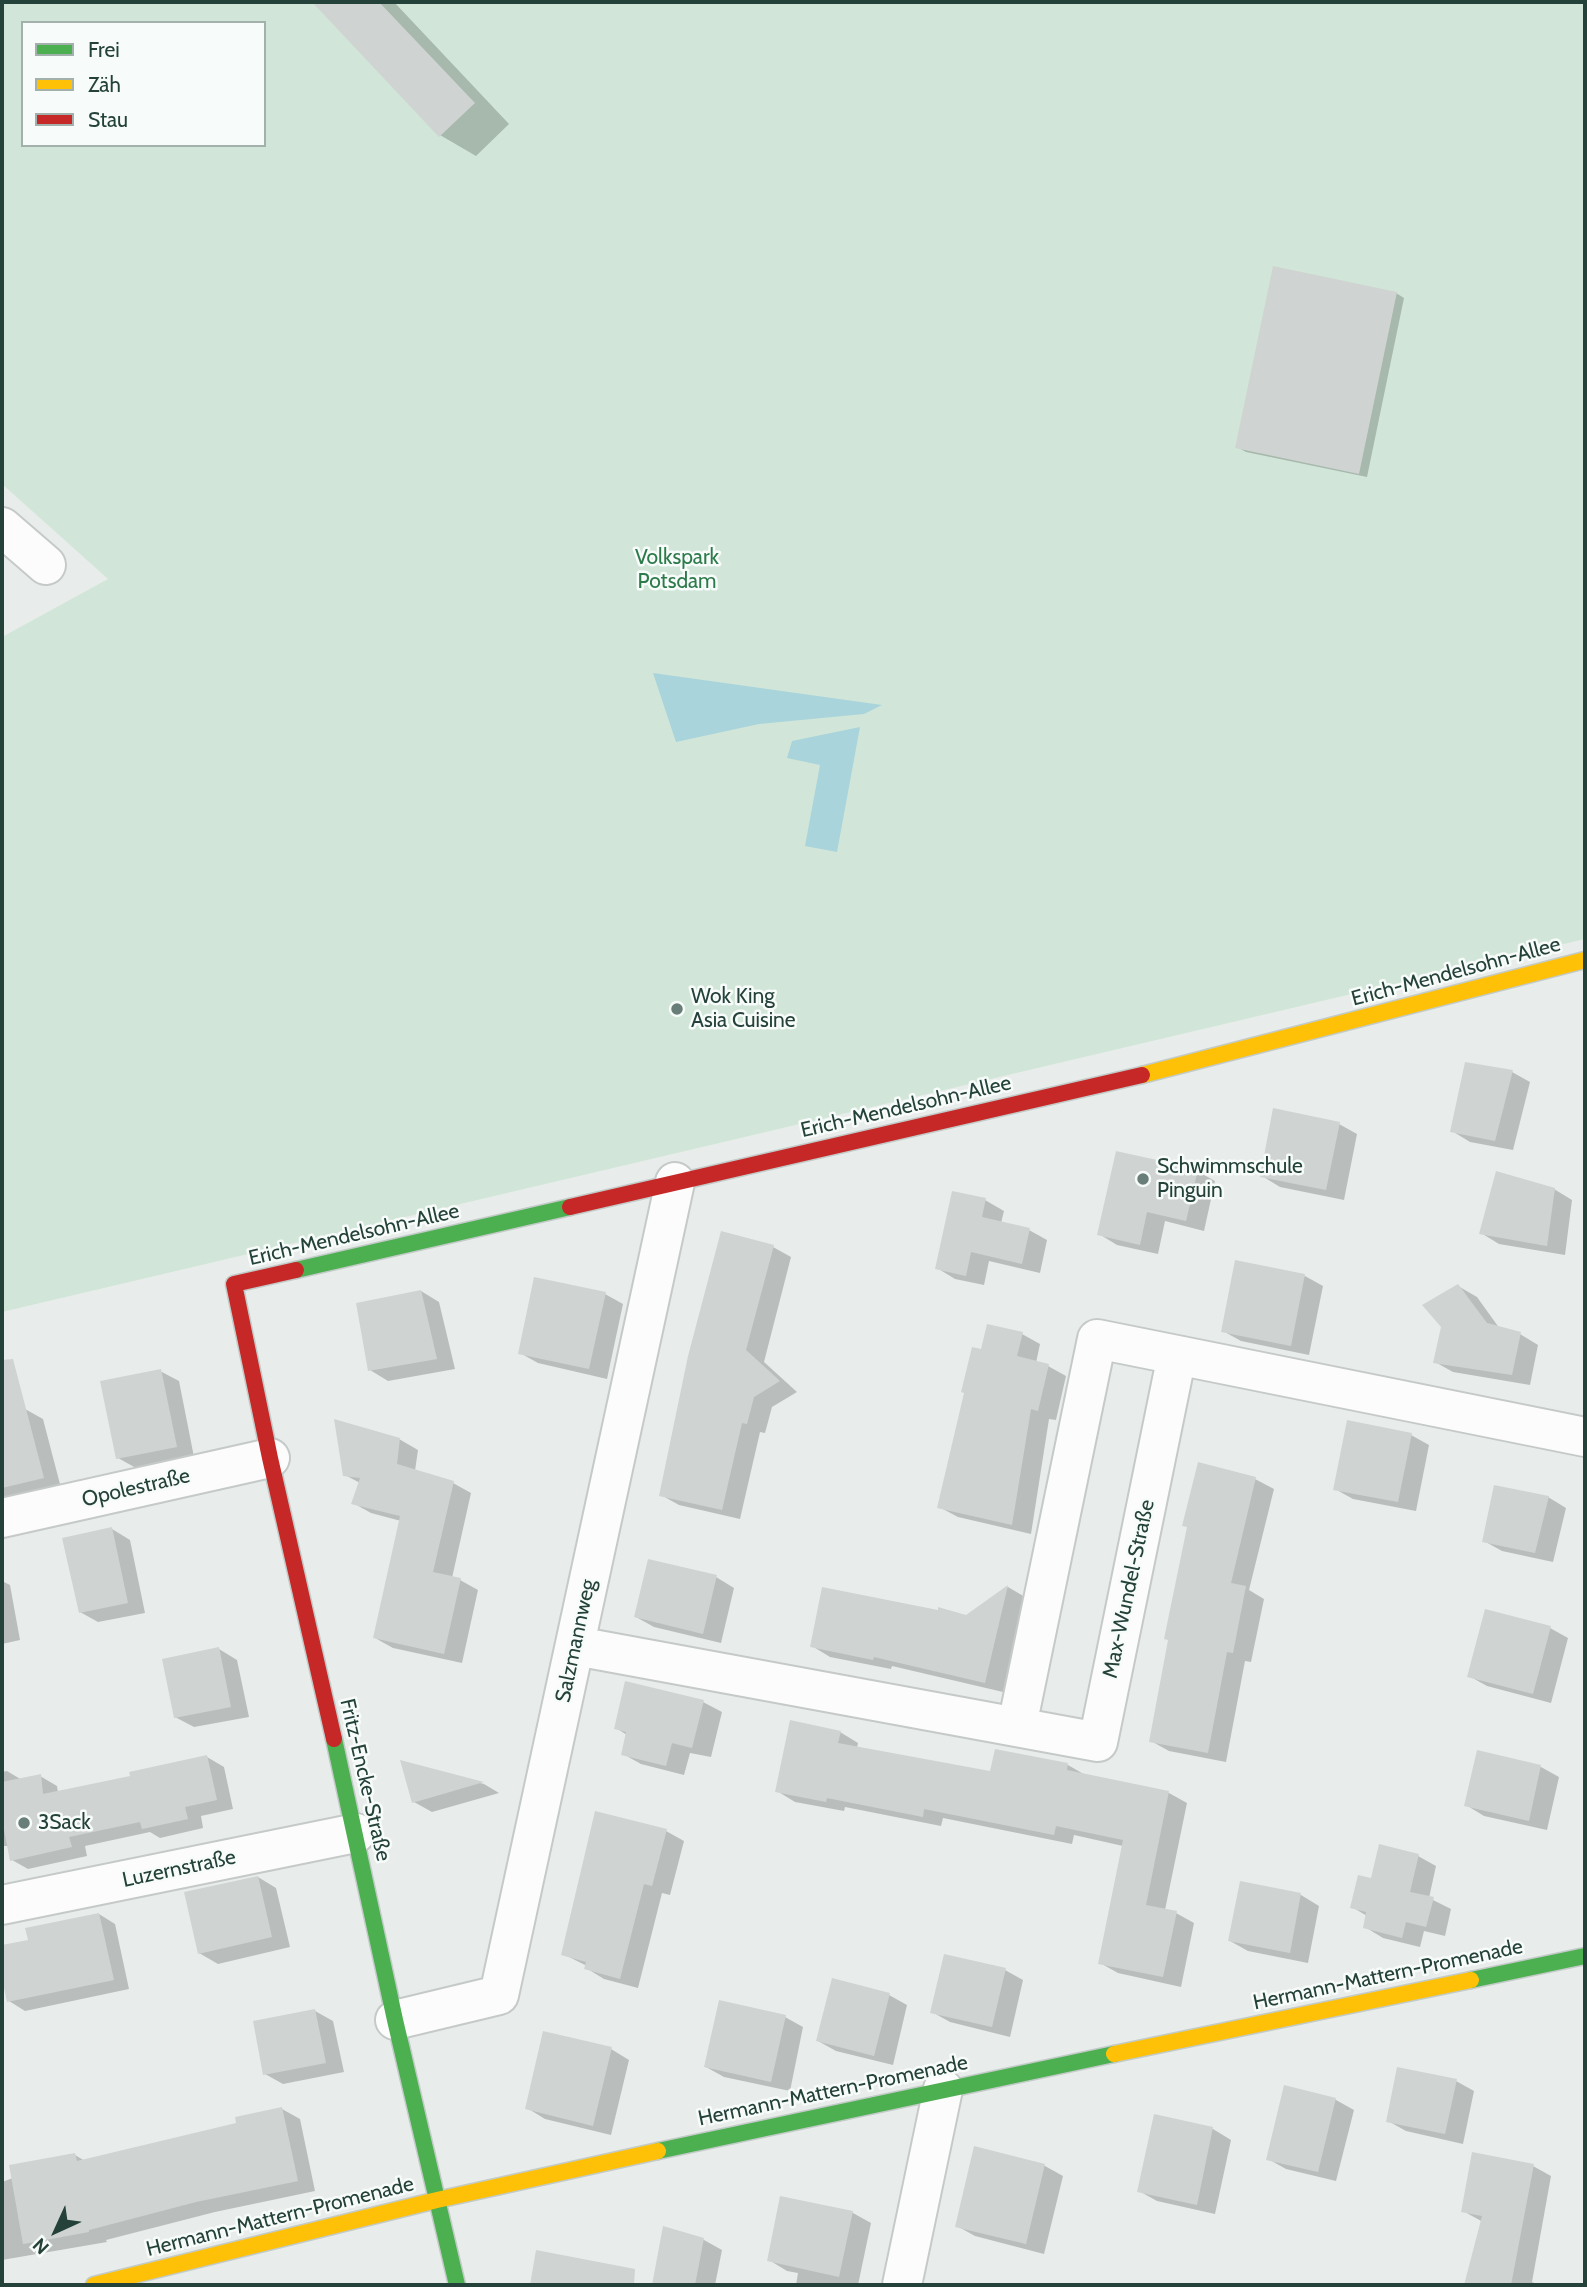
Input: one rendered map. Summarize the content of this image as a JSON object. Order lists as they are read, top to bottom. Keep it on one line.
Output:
{"streets":{"street":["Erich-Mendelsohn-Allee","Opolestraße","Max-Wundel-Straße","Salzmannweg","Fritz-Encke-Straße","Luzernstraße","Hermann-Mattern-Promenade"]},"crossings":[["Erich-Mendelsohn-Allee","Salzmannweg"],["Erich-Mendelsohn-Allee","Fritz-Encke-Straße"],["Opolestraße","Fritz-Encke-Straße"],["Max-Wundel-Straße","Salzmannweg"],["Salzmannweg","Fritz-Encke-Straße"],["Fritz-Encke-Straße","Luzernstraße"],["Fritz-Encke-Straße","Hermann-Mattern-Promenade"]],"parks":["Volkspark Potsdam"],"places":["Wok King Asia Cuisine","Schwimmschule Pinguin","3Sack"],"legend":["Frei","Zäh","Stau"],"north":"bottom left"}
